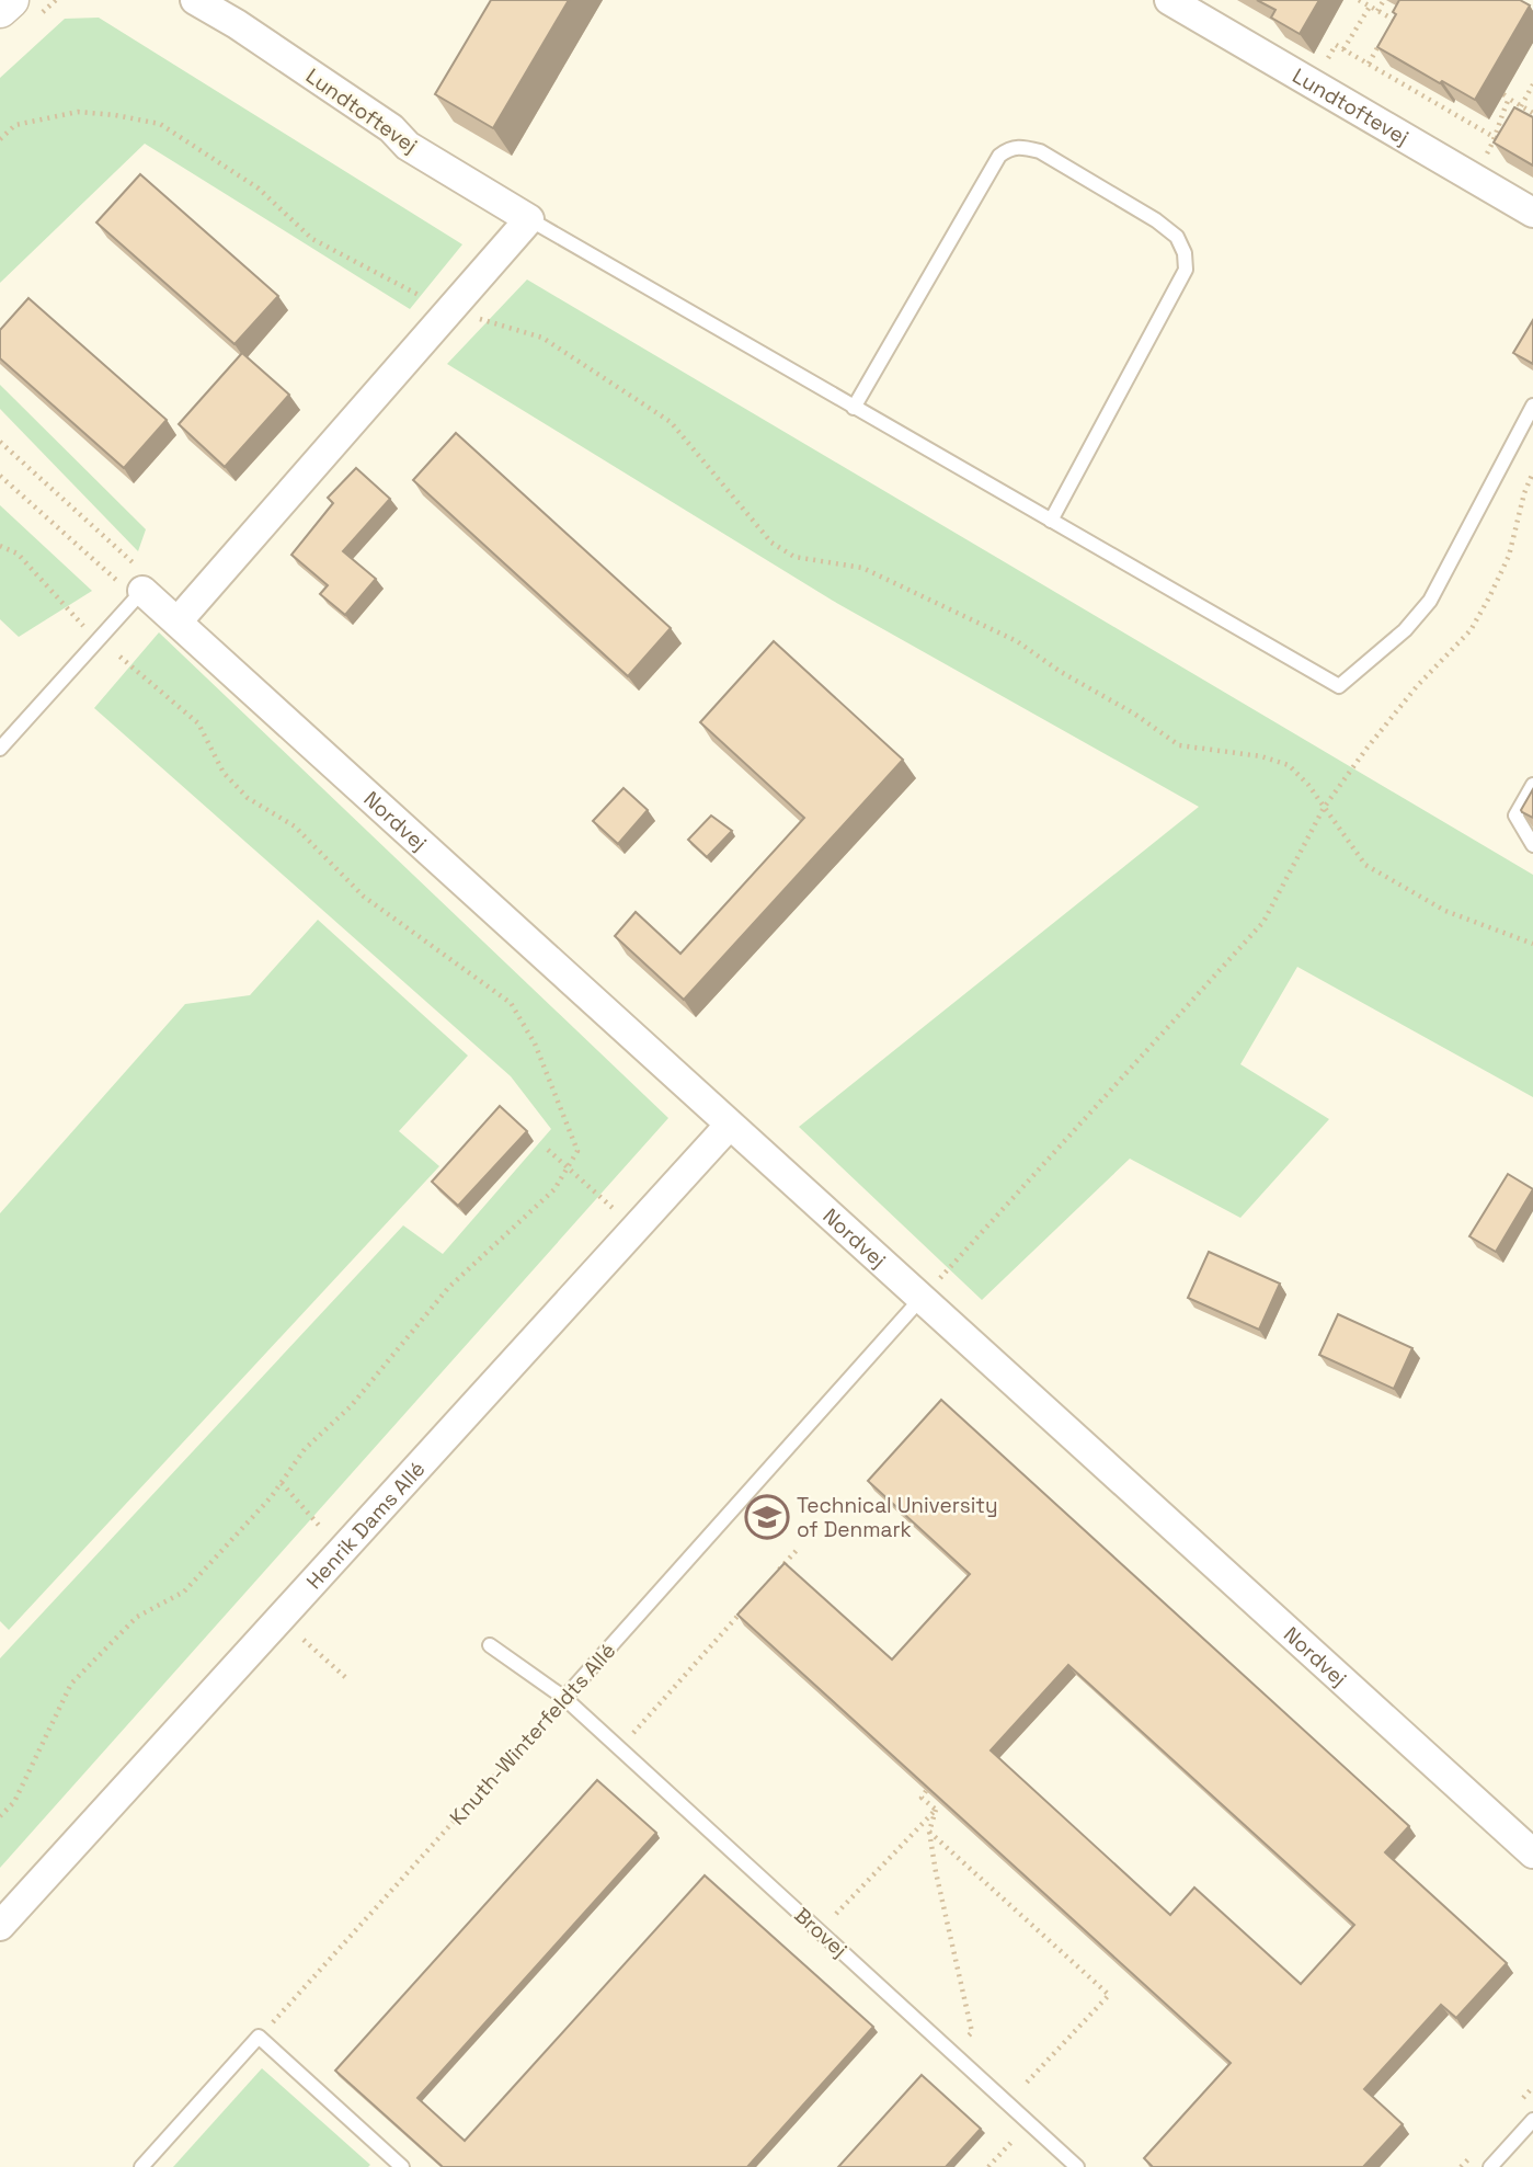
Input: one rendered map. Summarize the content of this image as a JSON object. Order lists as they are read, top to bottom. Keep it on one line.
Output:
{"streets":{"street":["Lundtoftevej","Nordvej","Henrik Dams Allé"],"lane":["Knuth-Winterfeldts Allé","Brovej"]},"crossings":[["Nordvej","Henrik Dams Allé"],["Nordvej","Knuth-Winterfeldts Allé"],["Knuth-Winterfeldts Allé","Brovej"]],"places":{"school or university":["Technical University of Denmark"]}}
